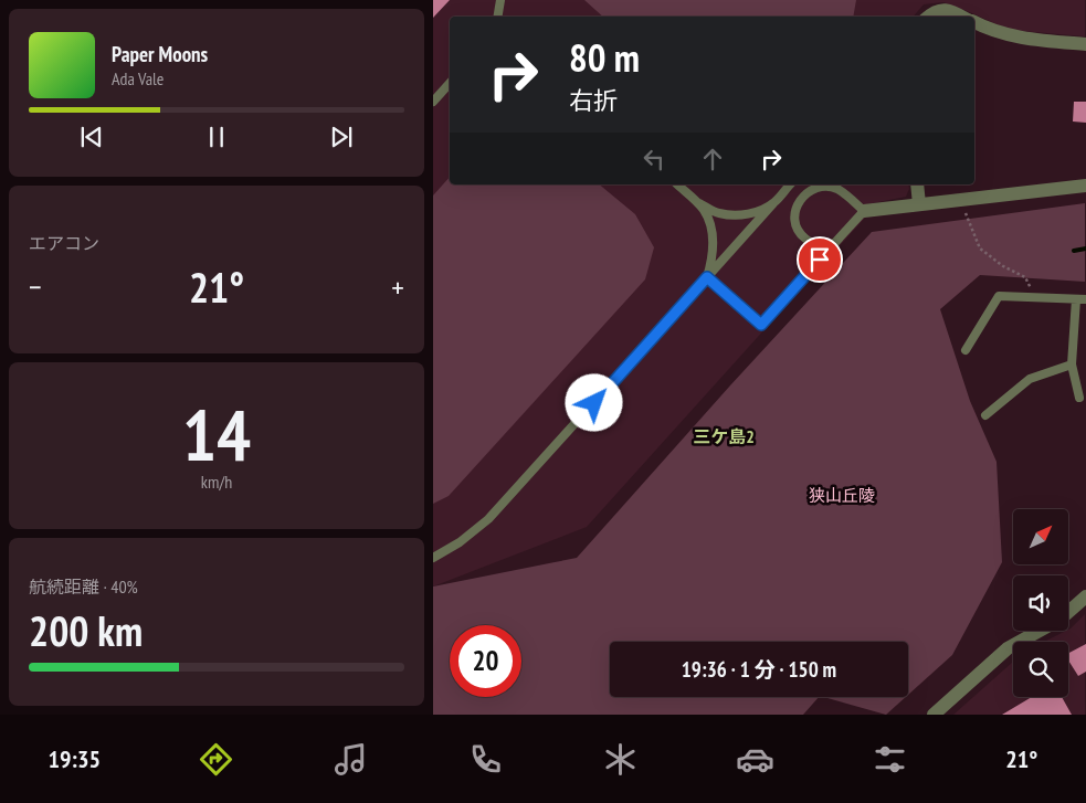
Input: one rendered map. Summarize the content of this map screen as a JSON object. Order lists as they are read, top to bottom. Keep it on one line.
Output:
{"districts":["三ケ島2"],"parks":["狭山丘陵"],"north":"top right","page":{"turn":["80 m","右折"],"song":["Paper Moons","Ada Vale"],"tile":["エアコン",["14","km/h"],["航続距離 · 40%","200 km"]],"heat":["−","21°","+"],"limit":"20","trip":"19:36 · 1 分 · 150 m","tabs":["19:35","21°"]}}
